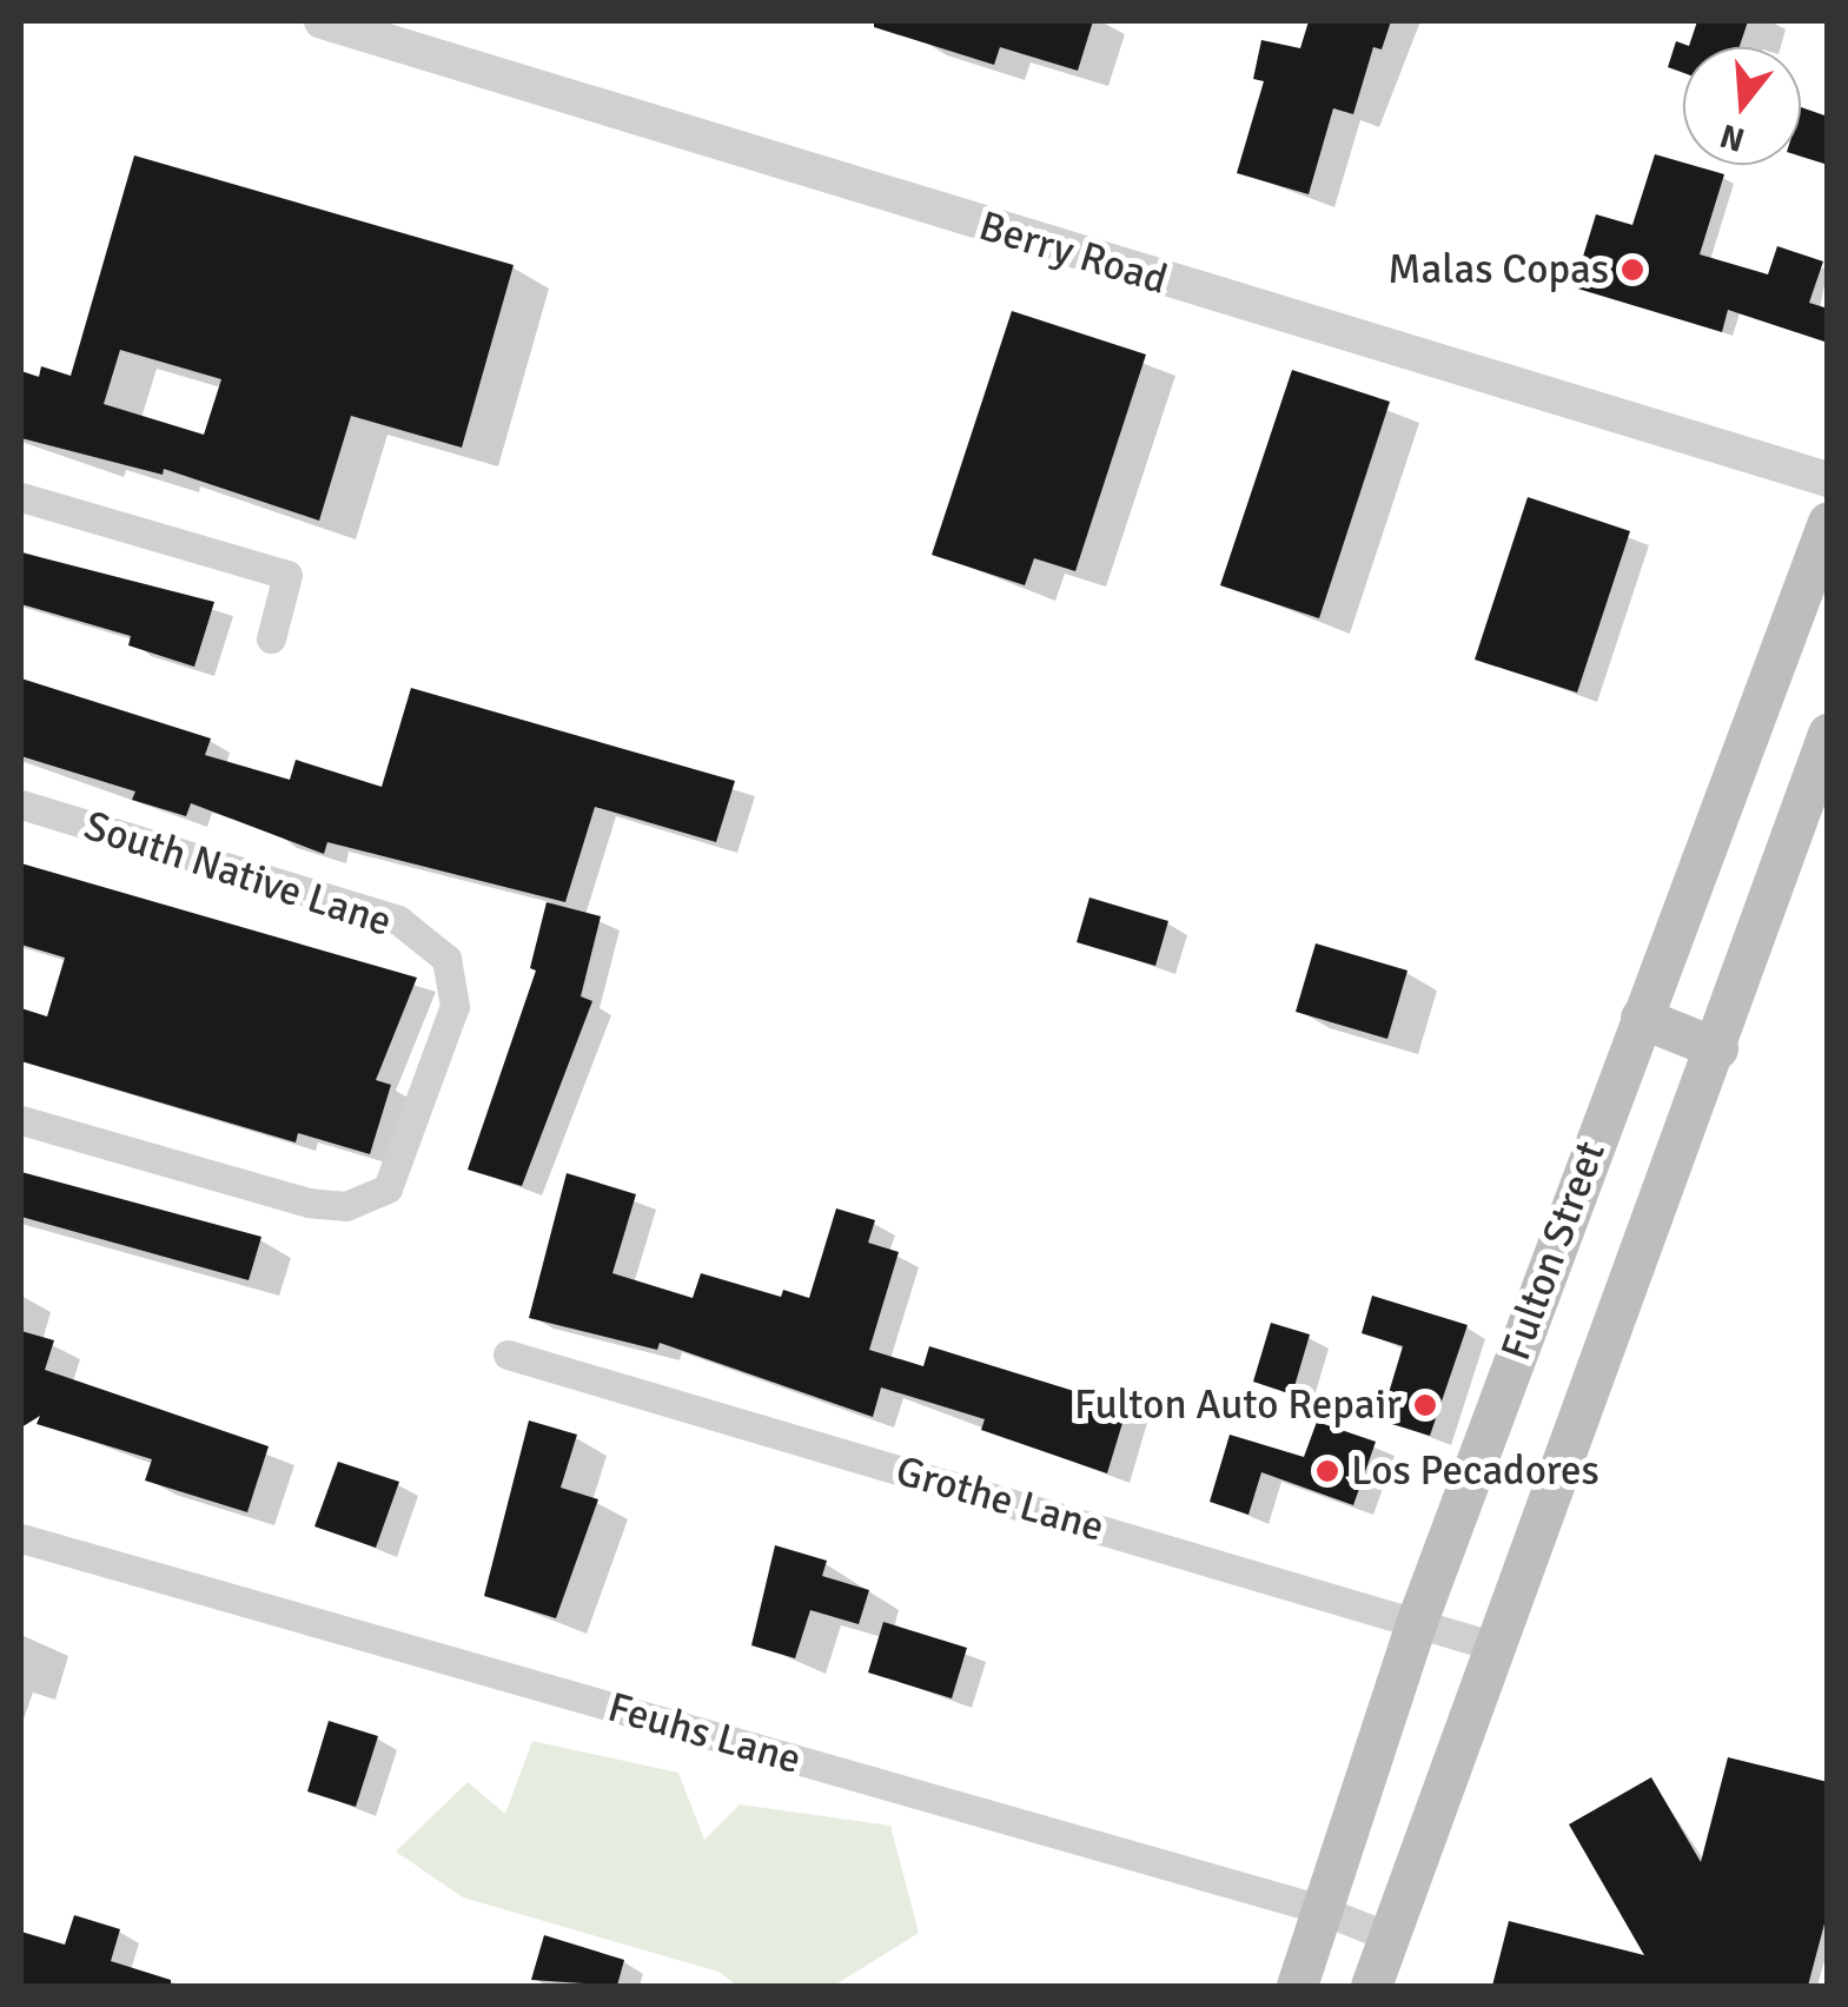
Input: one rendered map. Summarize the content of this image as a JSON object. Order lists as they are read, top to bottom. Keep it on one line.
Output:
{"streets":{"main road":["Fulton Street"],"street":["Berry Road","South Native Lane","Grothe Lane","Feuhs Lane"]},"crossings":[["Fulton Street","Grothe Lane"],["Fulton Street","Feuhs Lane"]],"places":["Malas Copas","Fulton Auto Repair","Los Pecadores"],"north":"bottom"}
